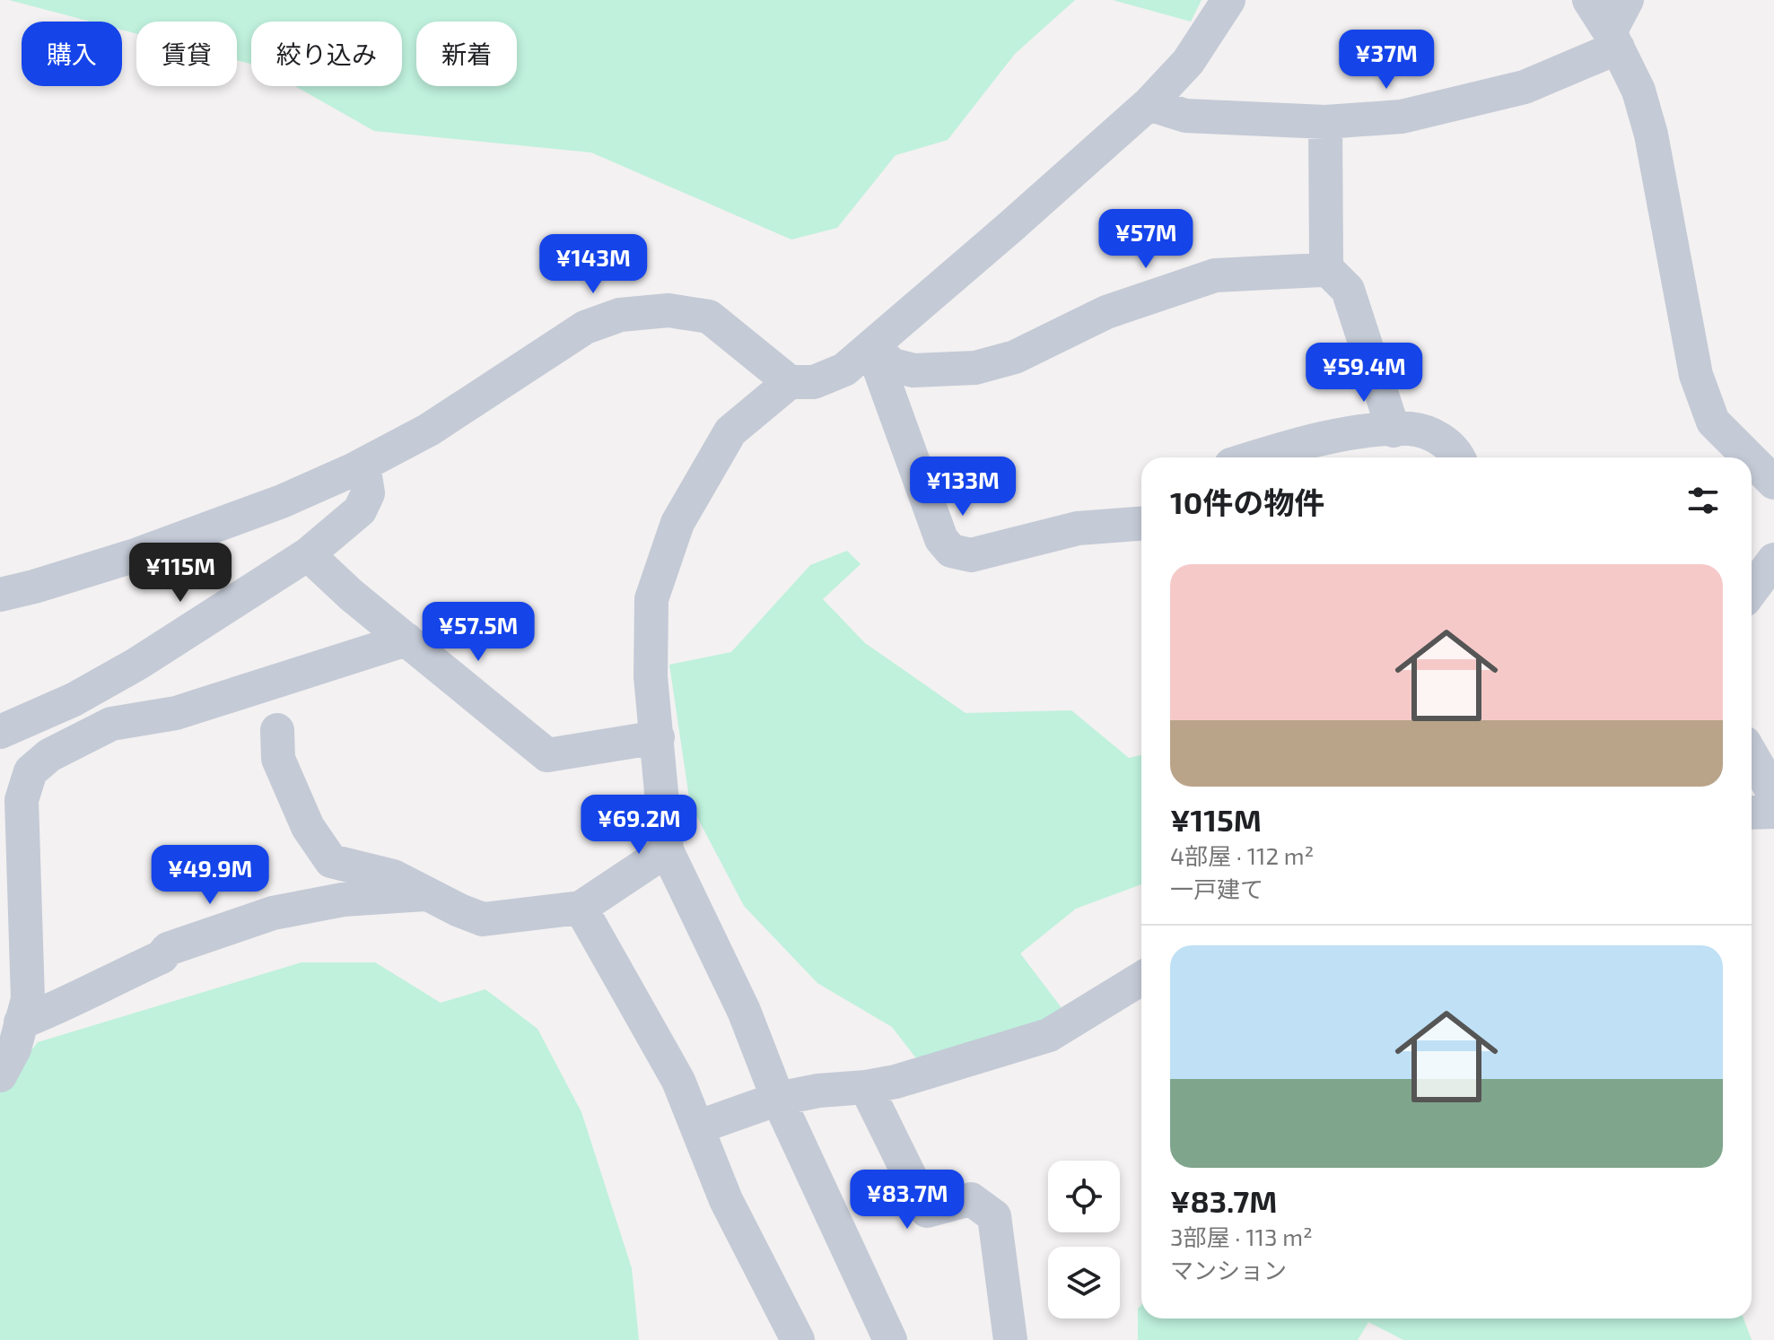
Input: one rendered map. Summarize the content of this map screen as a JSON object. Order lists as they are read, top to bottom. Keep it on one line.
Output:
{"page":{"chip":["購入","賃貸","絞り込み","新着"],"price":["¥37M","¥57M","¥143M","¥59.4M","¥133M","¥115M","¥57.5M","¥69.2M","¥49.9M","¥83.7M"],"heading":"10件の物件","list":[{"name":"¥115M","note":"4部屋 · 112 m² · 一戸建て"},{"name":"¥83.7M","note":"3部屋 · 113 m² · マンション"}]}}
